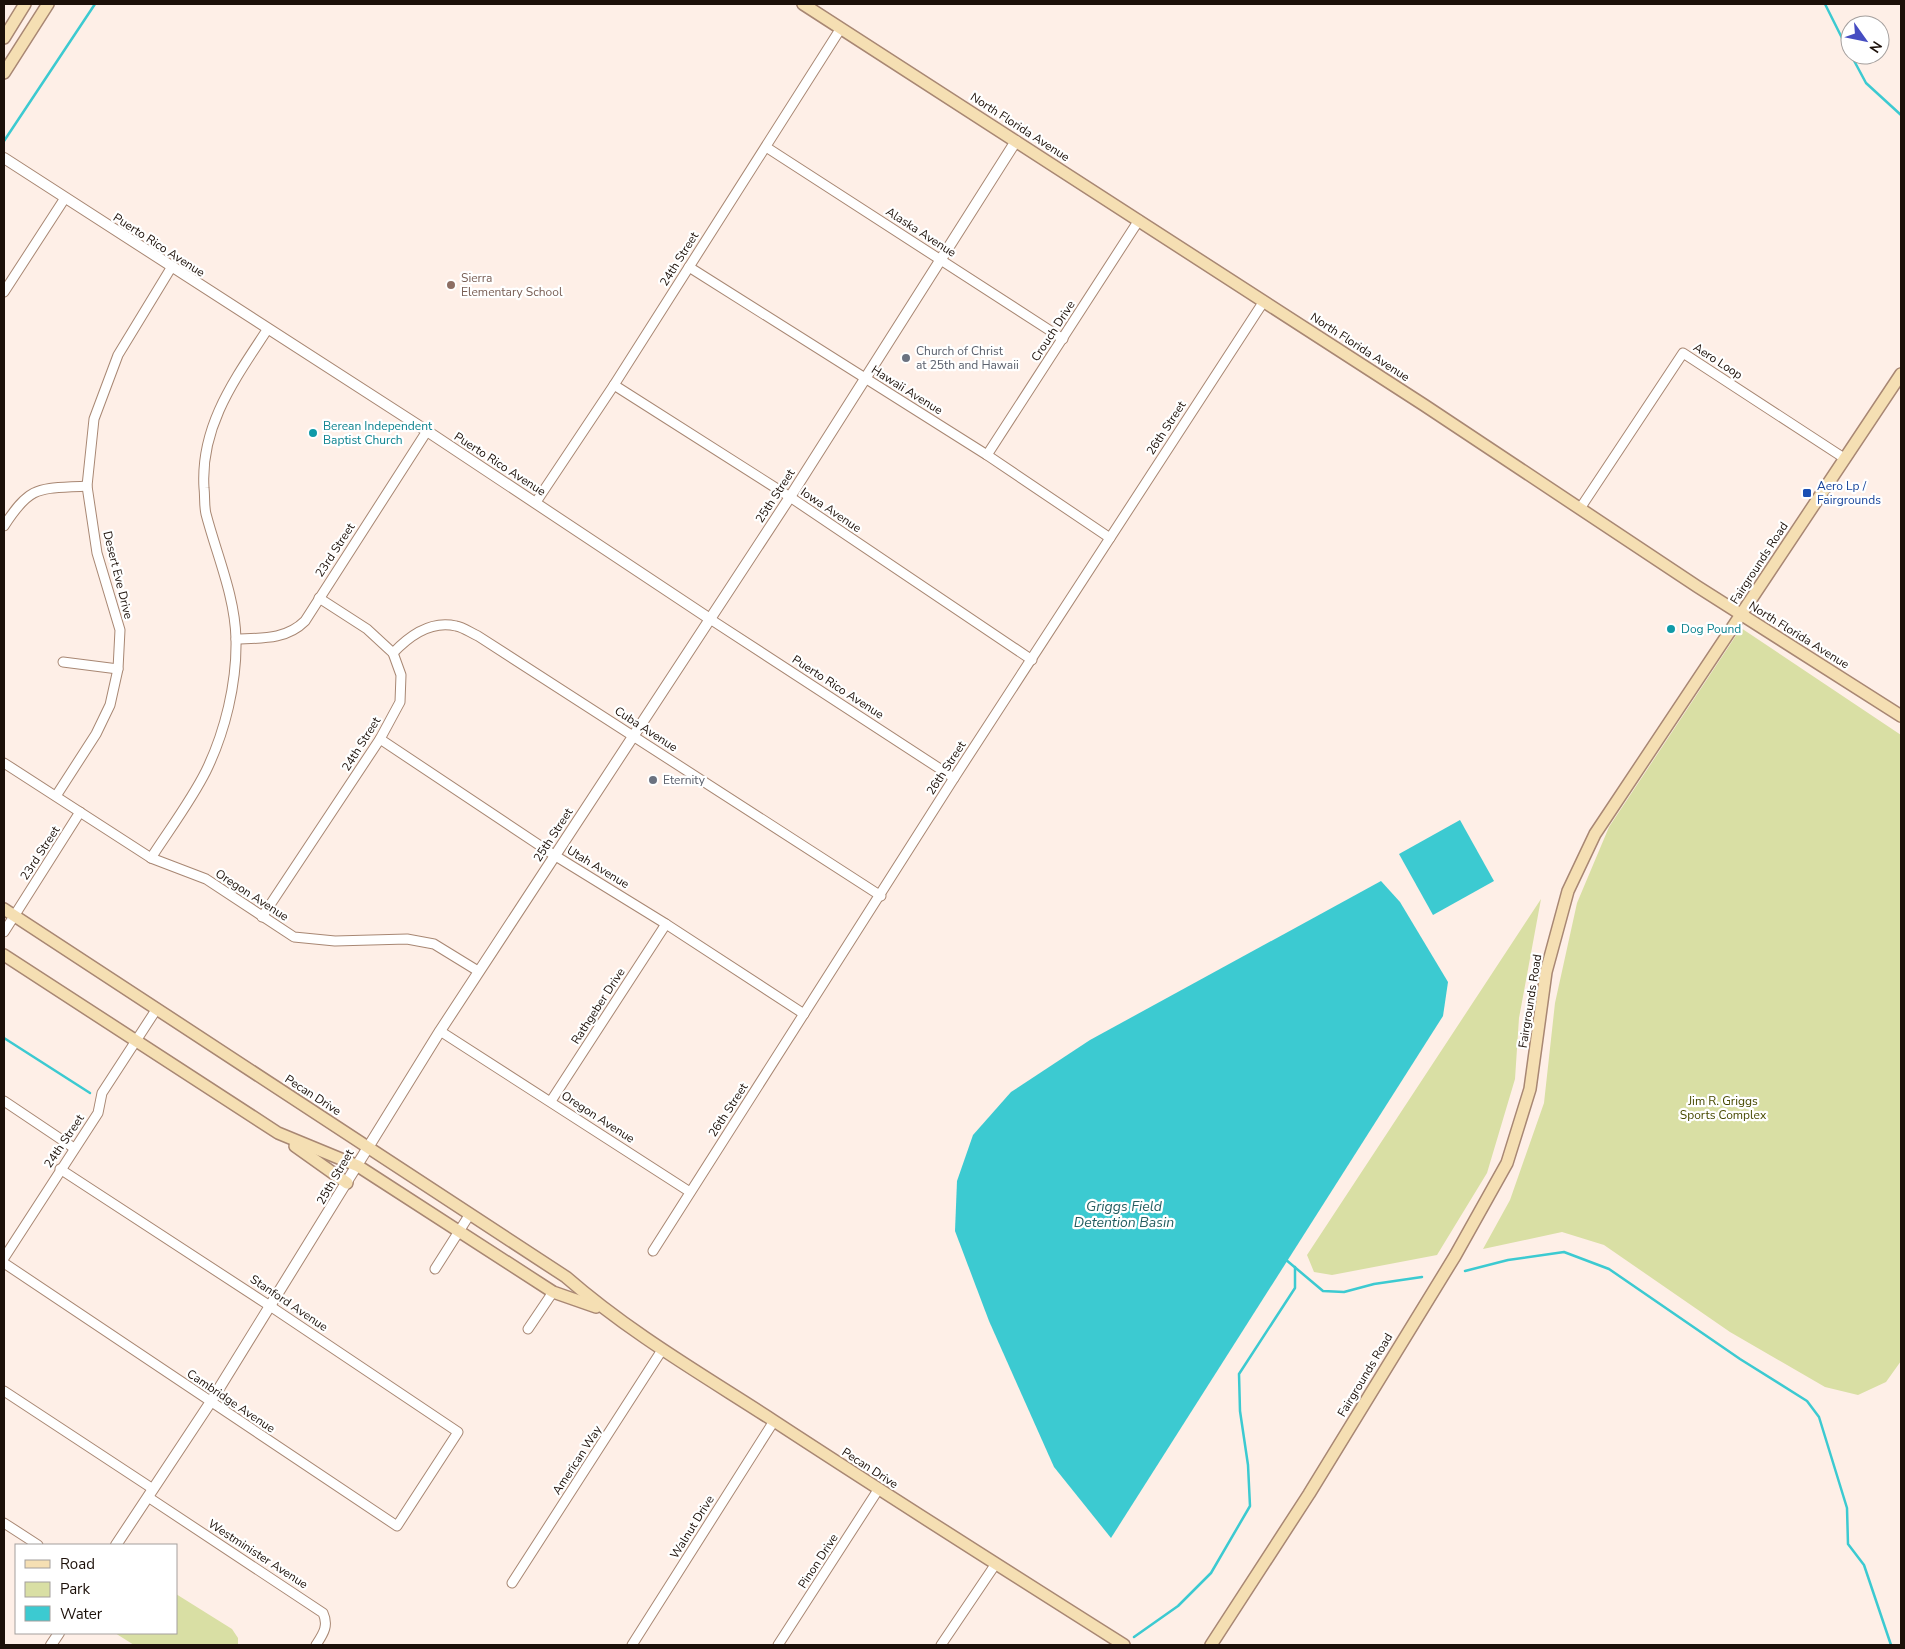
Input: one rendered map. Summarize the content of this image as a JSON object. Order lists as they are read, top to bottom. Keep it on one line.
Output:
{"streets":{"main road":["North Florida Avenue","Fairgrounds Road","Pecan Drive"],"street":["Alaska Avenue","Puerto Rico Avenue","24th Street","Crouch Drive","Aero Loop","Hawaii Avenue","26th Street","25th Street","Iowa Avenue","23rd Street","Desert Eve Drive","Cuba Avenue","Utah Avenue","Oregon Avenue","Rathgeber Drive","Stanford Avenue","Cambridge Avenue","American Way","Walnut Drive","Westminister Avenue","Pinon Drive"]},"crossings":[["North Florida Avenue","24th Street"],["North Florida Avenue","Crouch Drive"],["North Florida Avenue","Aero Loop"],["North Florida Avenue","26th Street"],["North Florida Avenue","25th Street"],["North Florida Avenue","Fairgrounds Road"],["Alaska Avenue","24th Street"],["Alaska Avenue","Crouch Drive"],["Alaska Avenue","25th Street"],["Puerto Rico Avenue","24th Street"],["Puerto Rico Avenue","26th Street"],["Puerto Rico Avenue","25th Street"],["Puerto Rico Avenue","23rd Street"],["Puerto Rico Avenue","Desert Eve Drive"],["24th Street","Hawaii Avenue"],["24th Street","Iowa Avenue"],["24th Street","23rd Street"],["24th Street","Cuba Avenue"],["24th Street","Utah Avenue"],["24th Street","Oregon Avenue"],["24th Street","Pecan Drive"],["24th Street","Stanford Avenue"],["Crouch Drive","Hawaii Avenue"],["Aero Loop","Fairgrounds Road"],["Hawaii Avenue","26th Street"],["Hawaii Avenue","25th Street"],["26th Street","Iowa Avenue"],["26th Street","Cuba Avenue"],["26th Street","Utah Avenue"],["26th Street","Oregon Avenue"],["25th Street","Iowa Avenue"],["25th Street","Cuba Avenue"],["25th Street","Utah Avenue"],["25th Street","Oregon Avenue"],["25th Street","Pecan Drive"],["25th Street","Stanford Avenue"],["25th Street","Cambridge Avenue"],["25th Street","Westminister Avenue"],["23rd Street","Oregon Avenue"],["23rd Street","Pecan Drive"],["Desert Eve Drive","Oregon Avenue"],["Utah Avenue","Rathgeber Drive"],["Oregon Avenue","Rathgeber Drive"],["Pecan Drive","American Way"],["Pecan Drive","Walnut Drive"],["Pecan Drive","Pinon Drive"],["Stanford Avenue","Cambridge Avenue"]],"water":["Griggs Field Detention Basin"],"parks":["Jim R. Griggs Sports Complex"],"places":{"other":["Sierra Elementary School","Church of Christ at 25th and Hawaii","Berean Independent Baptist Church","Dog Pound","Eternity"],"transit":["Aero Lp / Fairgrounds"]},"legend":["Road","Park","Water"],"north":"bottom right"}
